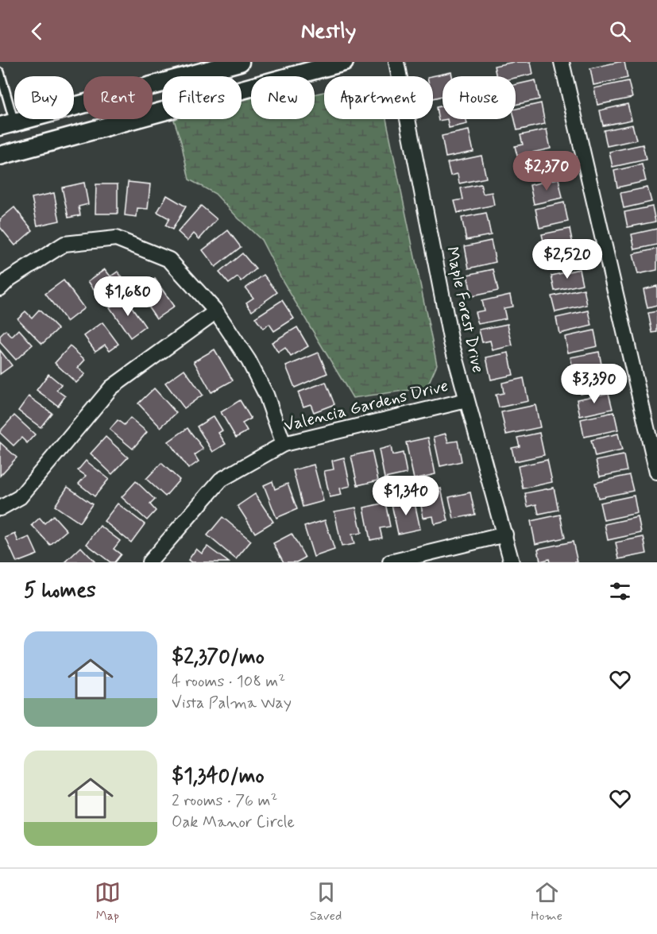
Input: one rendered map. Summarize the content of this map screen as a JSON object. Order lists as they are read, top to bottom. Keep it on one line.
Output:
{"streets":{"street":["Maple Forest Drive","Valencia Gardens Drive"]},"crossings":[["Maple Forest Drive","Valencia Gardens Drive"]],"page":{"header":"Nestly","chip":["Buy","Rent","Filters","New","Apartment","House"],"price":["$2,370","$2,520","$1,680","$3,390","$1,340"],"heading":"5 homes","list":[{"name":"$2,370/mo","note":"4 rooms · 108 m² · Vista Palma Way"},{"name":"$1,340/mo","note":"2 rooms · 76 m² · Oak Manor Circle"}],"tabs":["Map","Saved","Home"]}}
